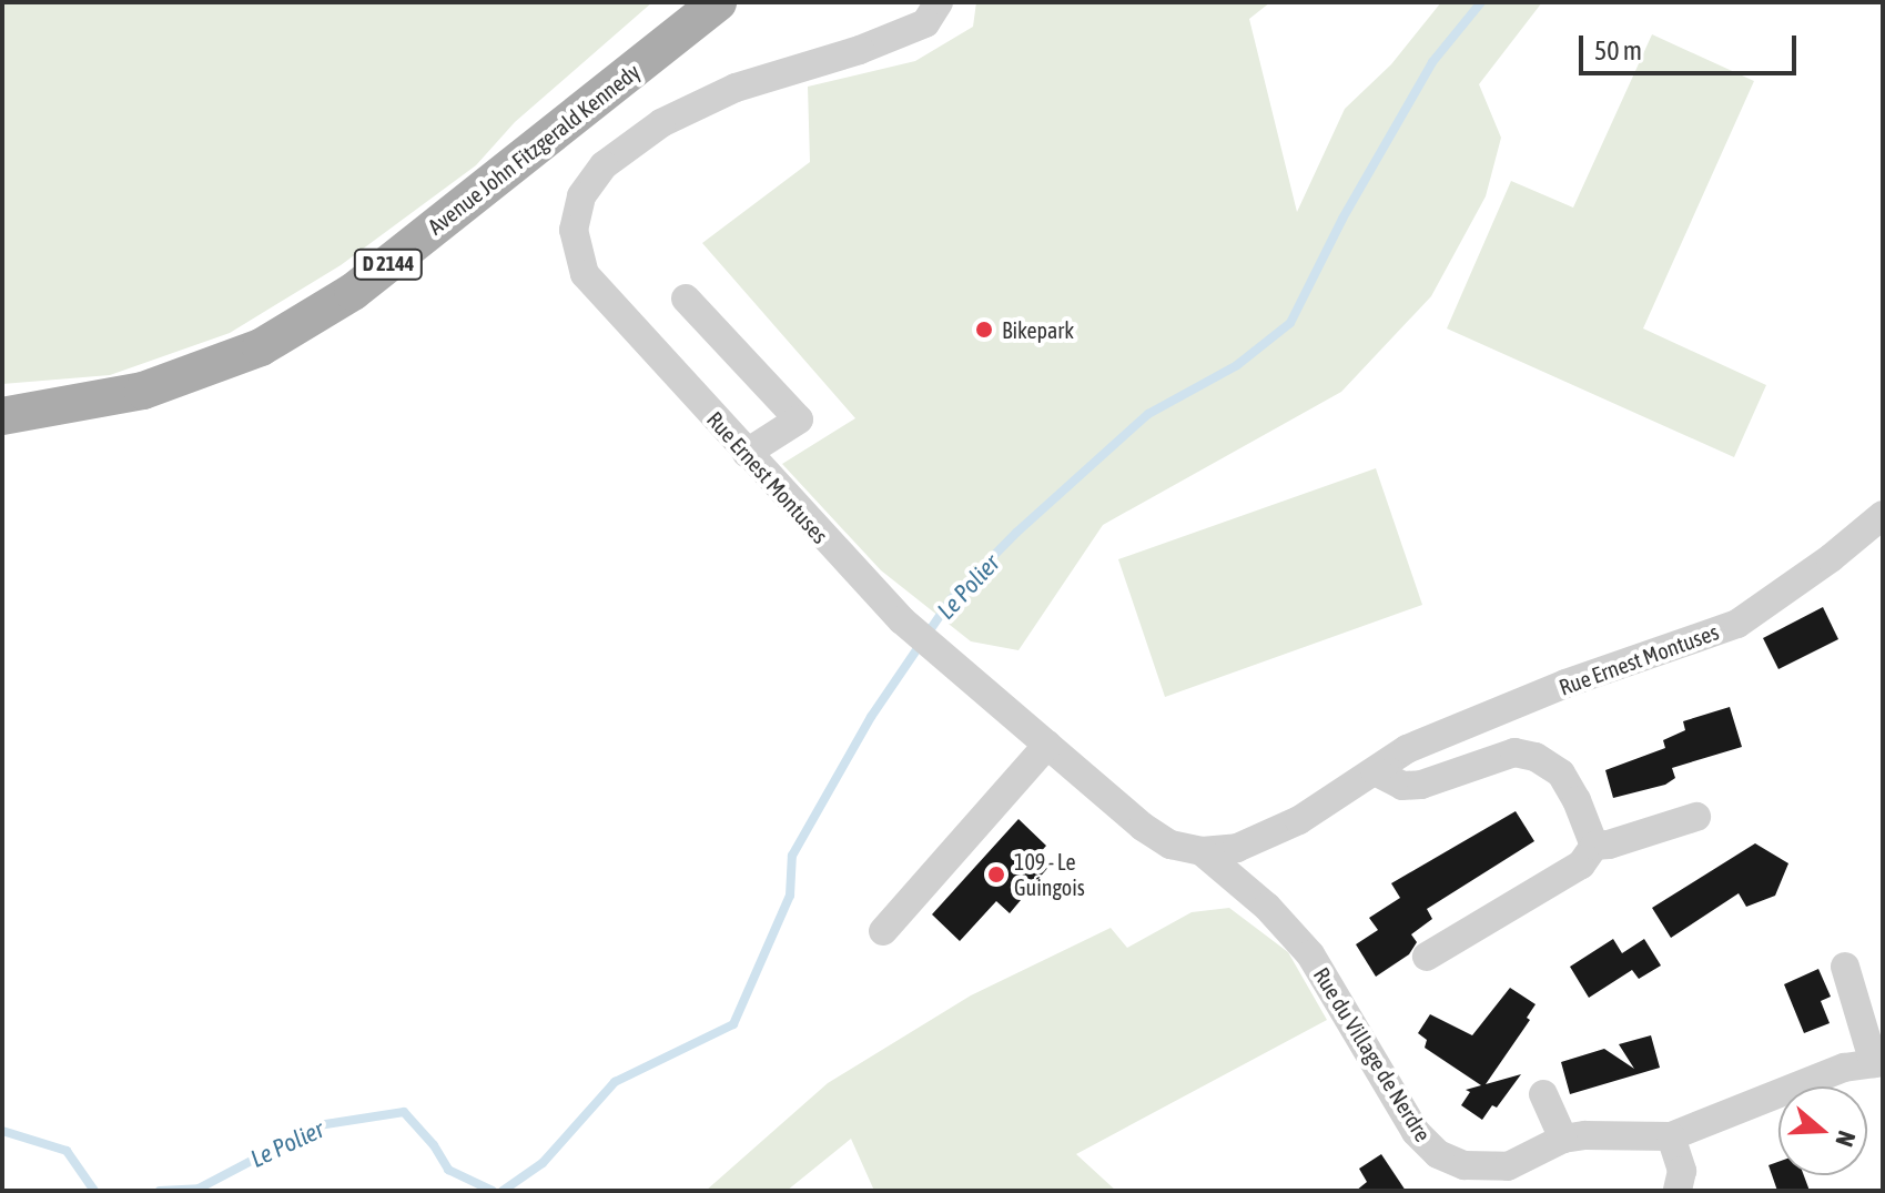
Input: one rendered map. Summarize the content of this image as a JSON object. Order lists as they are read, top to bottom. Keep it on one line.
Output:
{"streets":{"main road":["Avenue John Fitzgerald Kennedy","D 2144"],"street":["Rue Ernest Montuses","Rue du Village de Nerdre"]},"crossings":[["Rue Ernest Montuses","Rue du Village de Nerdre"]],"water":["Le Polier"],"places":["Bikepark","109 - Le Guingois"],"scale_bar":"50 m","north":"right"}
